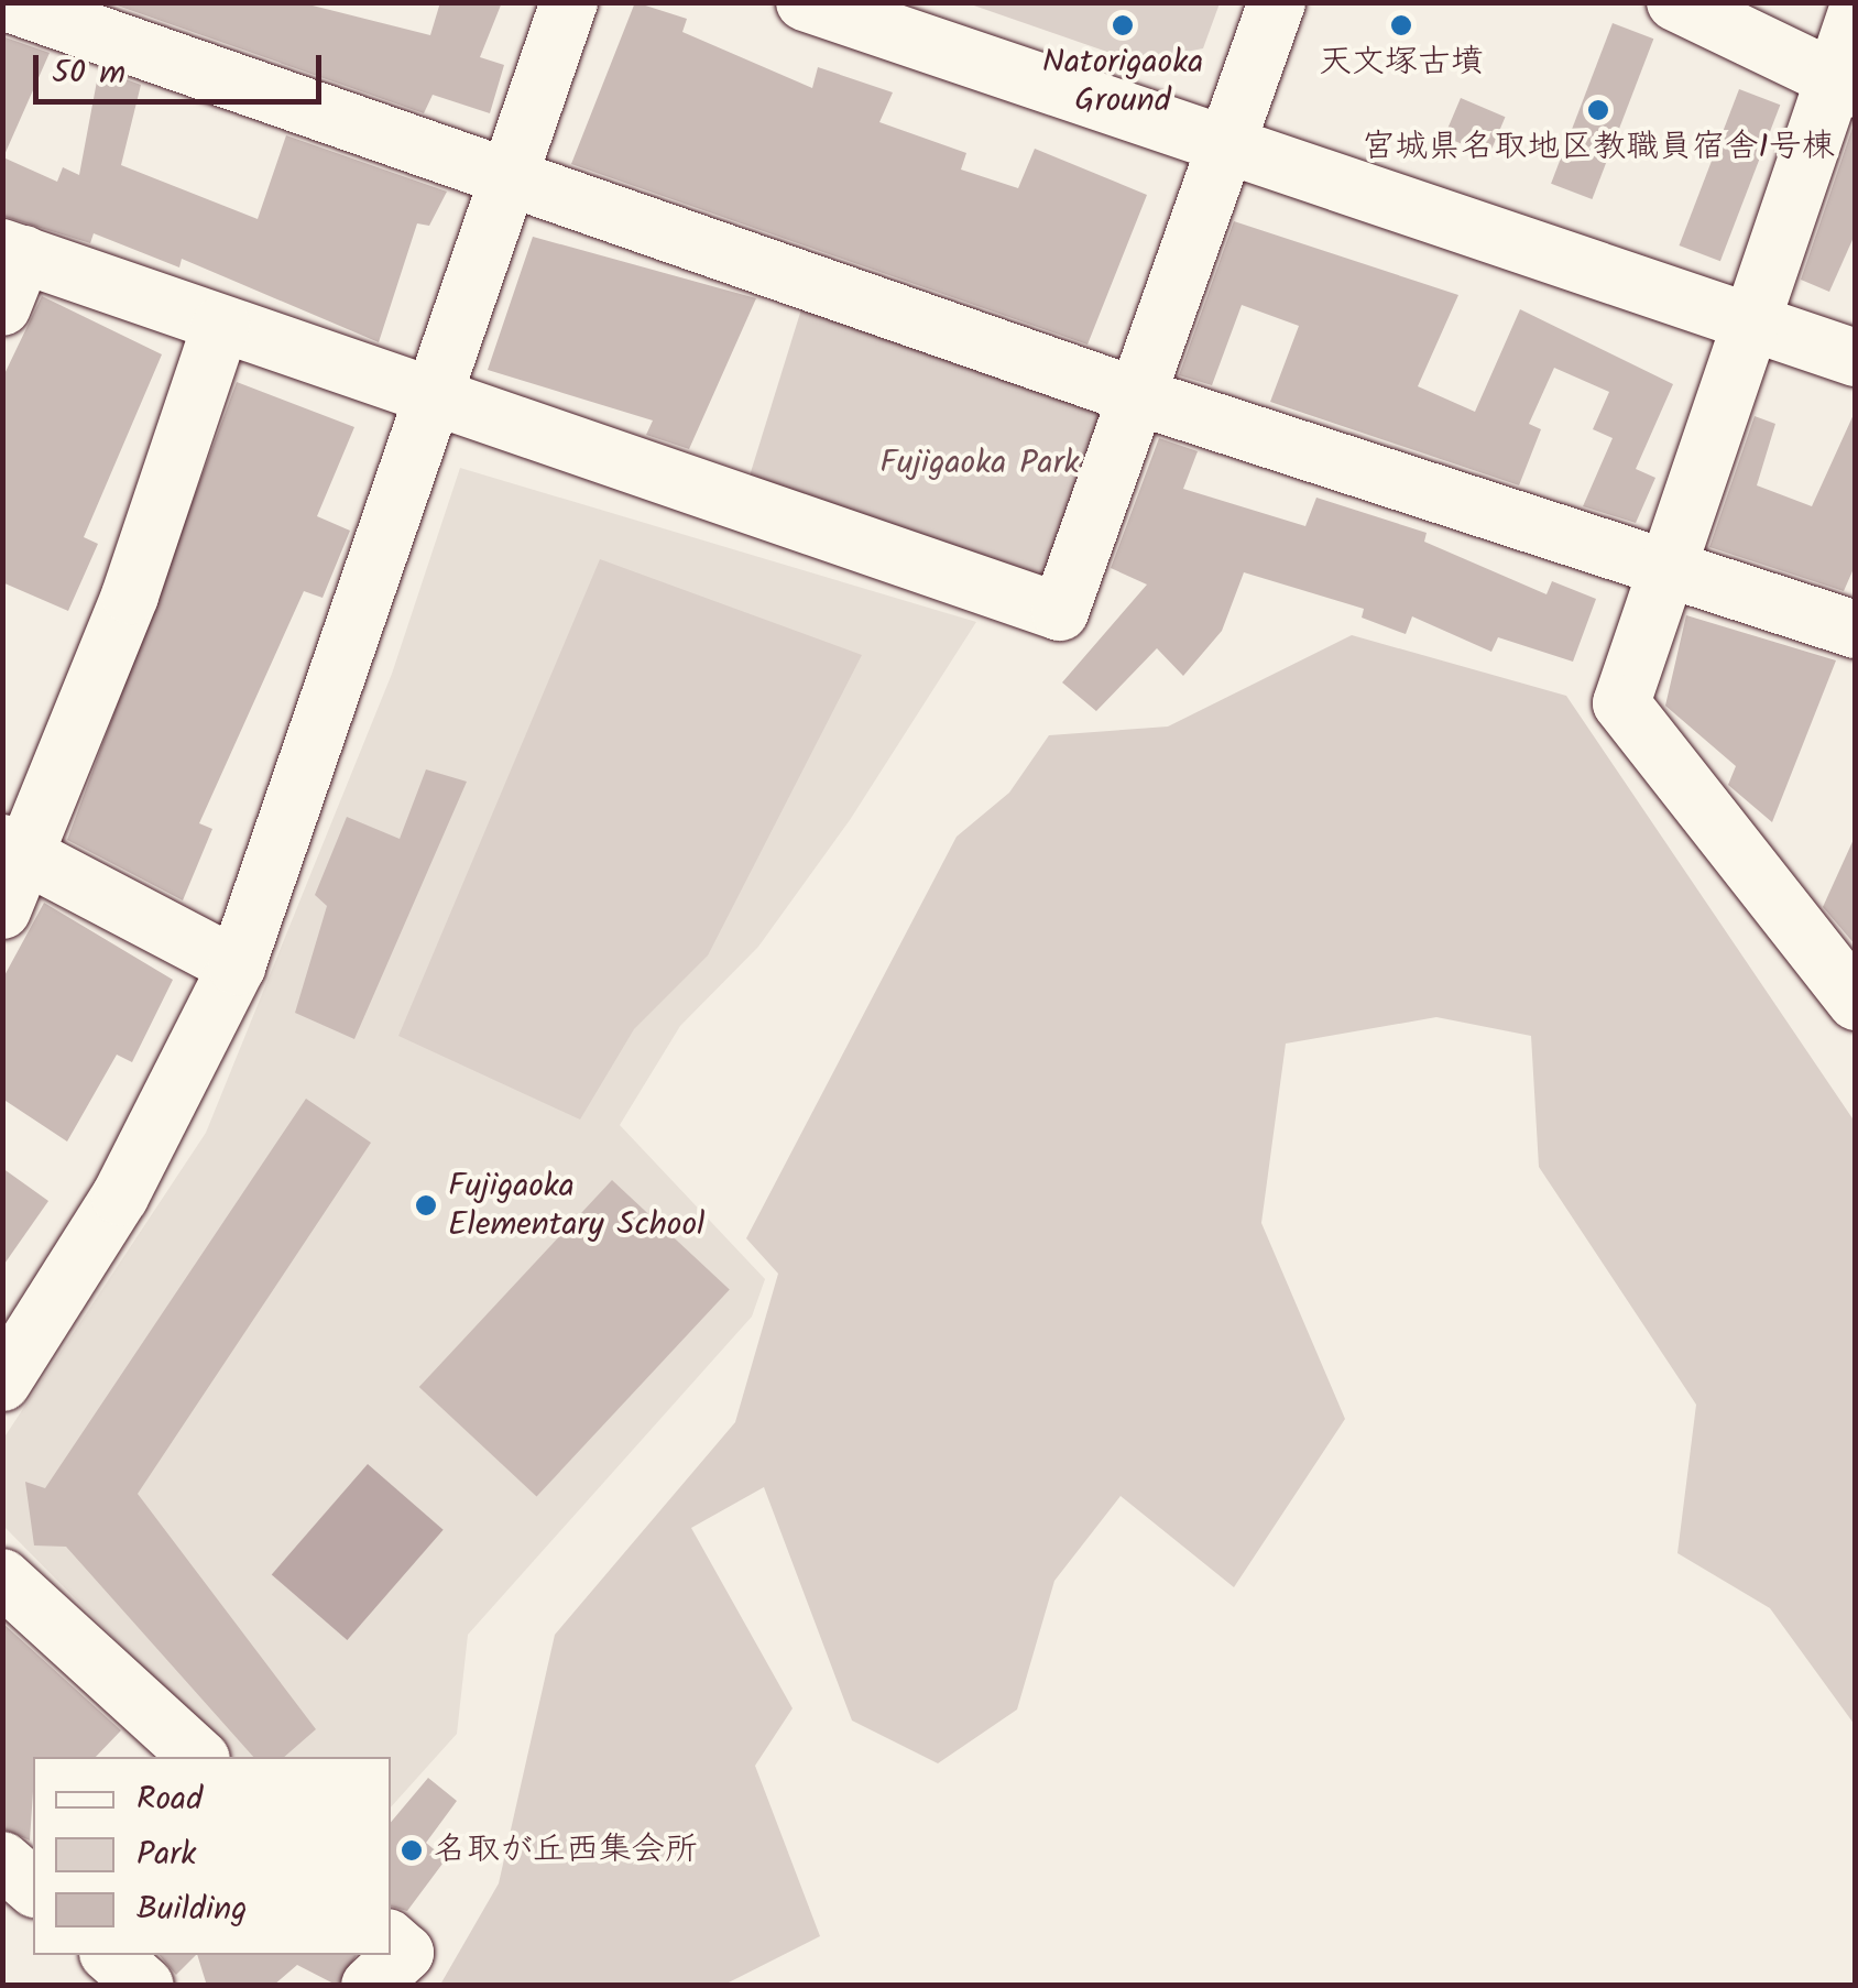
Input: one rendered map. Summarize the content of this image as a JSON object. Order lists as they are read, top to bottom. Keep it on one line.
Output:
{"parks":["Fujigaoka Park"],"places":["Natorigaoka Ground","天文塚古墳","宮城県名取地区教職員宿舎1号棟","Fujigaoka Elementary School","名取が丘西集会所"],"legend":["Road","Park","Building"],"scale_bar":"50 m"}
